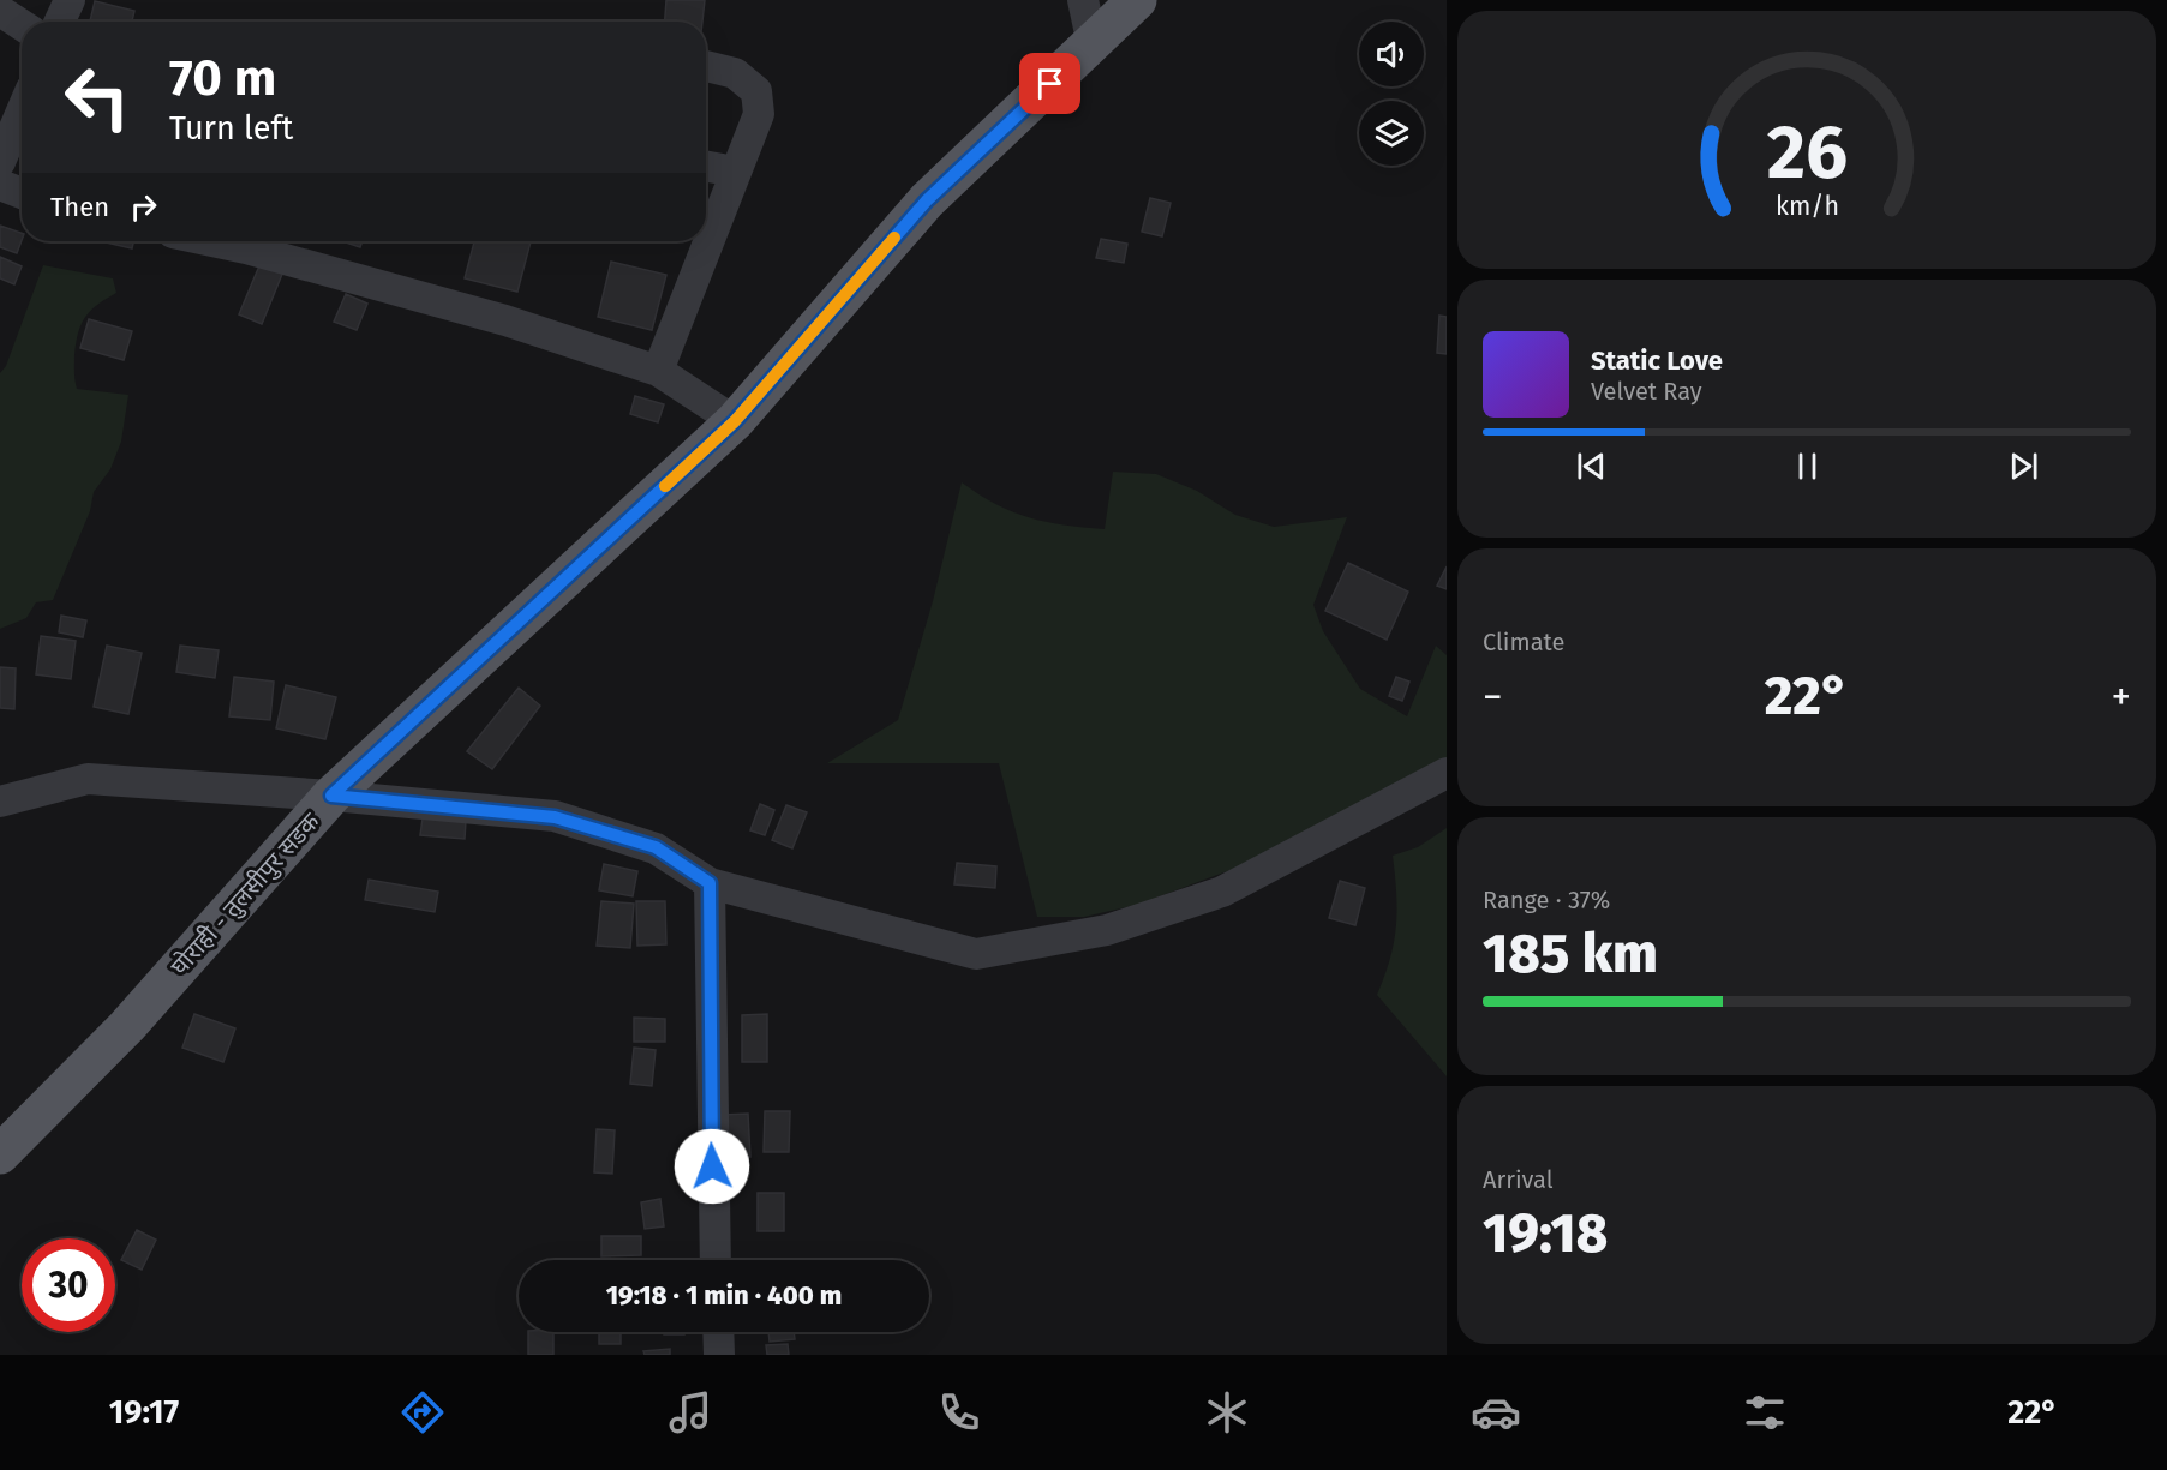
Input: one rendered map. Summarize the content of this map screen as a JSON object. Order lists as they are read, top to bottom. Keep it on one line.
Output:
{"streets":{"main road":["घोराही - तुलसीपुर सडक"]},"page":{"turn":["70 m","Turn left"],"then":"Then","song":["Static Love","Velvet Ray"],"tile":["Climate",["Range · 37%","185 km"],["Arrival","19:18"]],"heat":["−","22°","+"],"limit":"30","trip":"19:18 · 1 min · 400 m","tabs":["19:17","22°"],"gauge":["26","km/h"]}}
